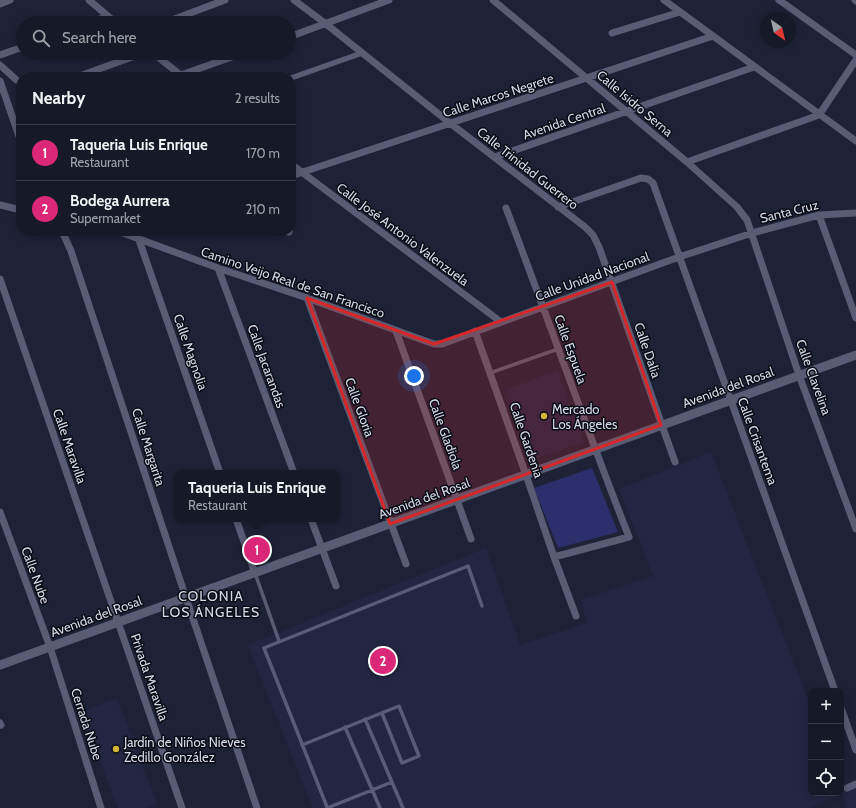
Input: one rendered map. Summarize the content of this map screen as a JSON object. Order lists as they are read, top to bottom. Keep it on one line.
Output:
{"streets":{"street":["Calle Marcos Negrete","Calle Isidro Serna","Avenida Central","Calle Trinidad Guerrero","Santa Cruz","Calle José Antonio Valenzuela","Calle Unidad Nacional","Camino Veijo Real de San Francisco","Calle Espuela","Calle Dalia","Calle Magnolia","Calle Jacarandas","Calle Clavelina","Avenida del Rosal","Calle Gloria","Calle Gladiola","Calle Gardenia","Calle Crisantema","Calle Maravilla","Calle Margarita","Calle Nube","Privada Maravilla","Cerrada Nube"]},"crossings":[["Calle Marcos Negrete","Calle Isidro Serna"],["Calle Marcos Negrete","Calle Trinidad Guerrero"],["Calle Marcos Negrete","Calle José Antonio Valenzuela"],["Calle Isidro Serna","Avenida Central"],["Calle Isidro Serna","Santa Cruz"],["Calle Isidro Serna","Calle Unidad Nacional"],["Calle Isidro Serna","Calle Clavelina"],["Avenida Central","Calle Trinidad Guerrero"],["Calle Trinidad Guerrero","Calle Unidad Nacional"],["Calle Trinidad Guerrero","Calle Dalia"],["Calle Trinidad Guerrero","Calle Crisantema"],["Santa Cruz","Calle Unidad Nacional"],["Santa Cruz","Calle Clavelina"],["Calle José Antonio Valenzuela","Calle Unidad Nacional"],["Calle Unidad Nacional","Camino Veijo Real de San Francisco"],["Calle Unidad Nacional","Calle Espuela"],["Calle Unidad Nacional","Calle Dalia"],["Calle Unidad Nacional","Calle Clavelina"],["Calle Unidad Nacional","Calle Gardenia"],["Calle Unidad Nacional","Calle Crisantema"],["Camino Veijo Real de San Francisco","Calle Magnolia"],["Camino Veijo Real de San Francisco","Calle Jacarandas"],["Camino Veijo Real de San Francisco","Calle Gloria"],["Camino Veijo Real de San Francisco","Calle Gladiola"],["Calle Espuela","Avenida del Rosal"],["Calle Espuela","Calle Gardenia"],["Calle Dalia","Avenida del Rosal"],["Calle Clavelina","Avenida del Rosal"],["Avenida del Rosal","Calle Gloria"],["Avenida del Rosal","Calle Gladiola"],["Avenida del Rosal","Calle Gardenia"],["Avenida del Rosal","Calle Crisantema"],["Avenida del Rosal","Calle Maravilla"],["Avenida del Rosal","Calle Margarita"],["Avenida del Rosal","Calle Nube"],["Avenida del Rosal","Privada Maravilla"],["Avenida del Rosal","Cerrada Nube"],["Calle Maravilla","Privada Maravilla"],["Calle Nube","Cerrada Nube"]],"districts":["COLONIA LOS ÁNGELES"],"places":["Mercado Los Ángeles","Jardín de Niños Nieves Zedillo González"],"north":"bottom right","page":{"search":"Search here","heading":["Nearby","2 results"],"list":[{"mark":"1","name":"Taqueria Luis Enrique","note":"Restaurant","value":"170 m"},{"mark":"2","name":"Bodega Aurrera","note":"Supermarket","value":"210 m"}],"popup":["Taqueria Luis Enrique","Restaurant"],"pins":["1","2"],"map_buttons":["+","−"]}}
